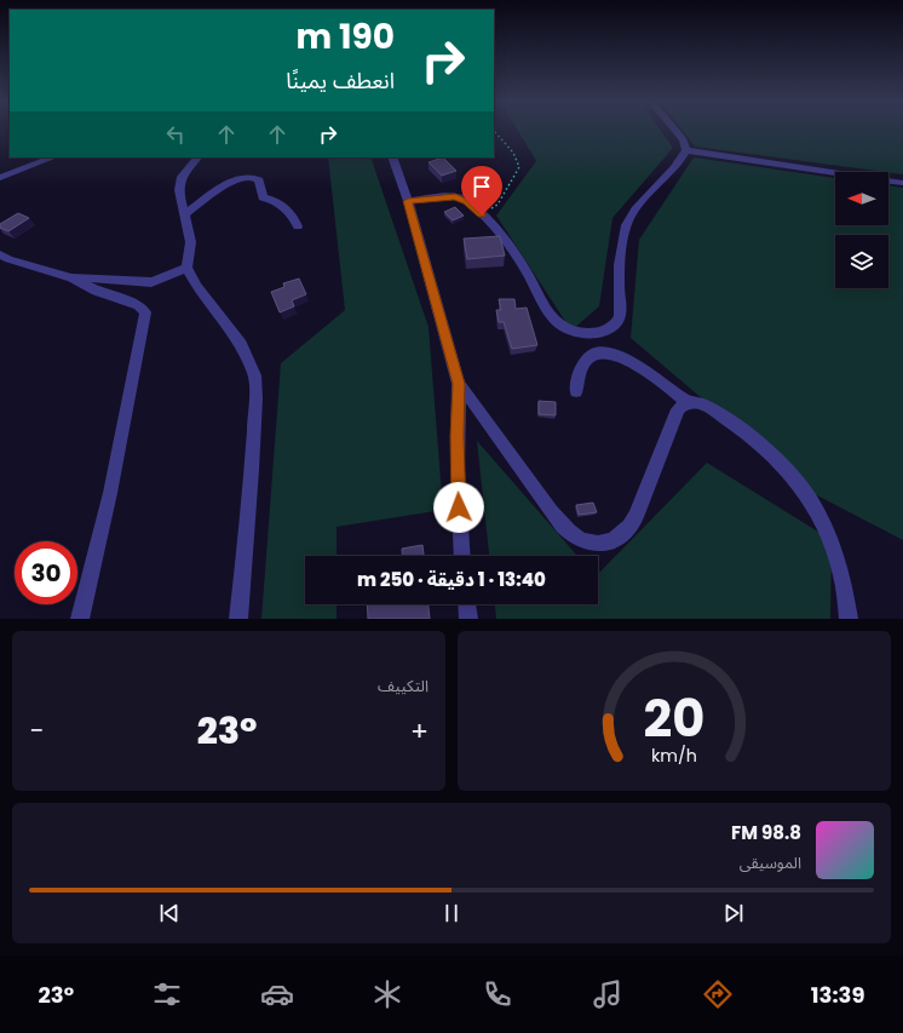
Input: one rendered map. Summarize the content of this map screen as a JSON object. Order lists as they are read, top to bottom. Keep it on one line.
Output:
{"north":"left","page":{"turn":["190 m","انعطف يمينًا"],"limit":"30","trip":"13:40 · 1 دقيقة · 250 m","tile":"التكييف","heat":["−","23°","+"],"song":["98.8 FM","الموسيقى"],"tabs":["13:39","23°"],"gauge":["20","km/h"]}}
